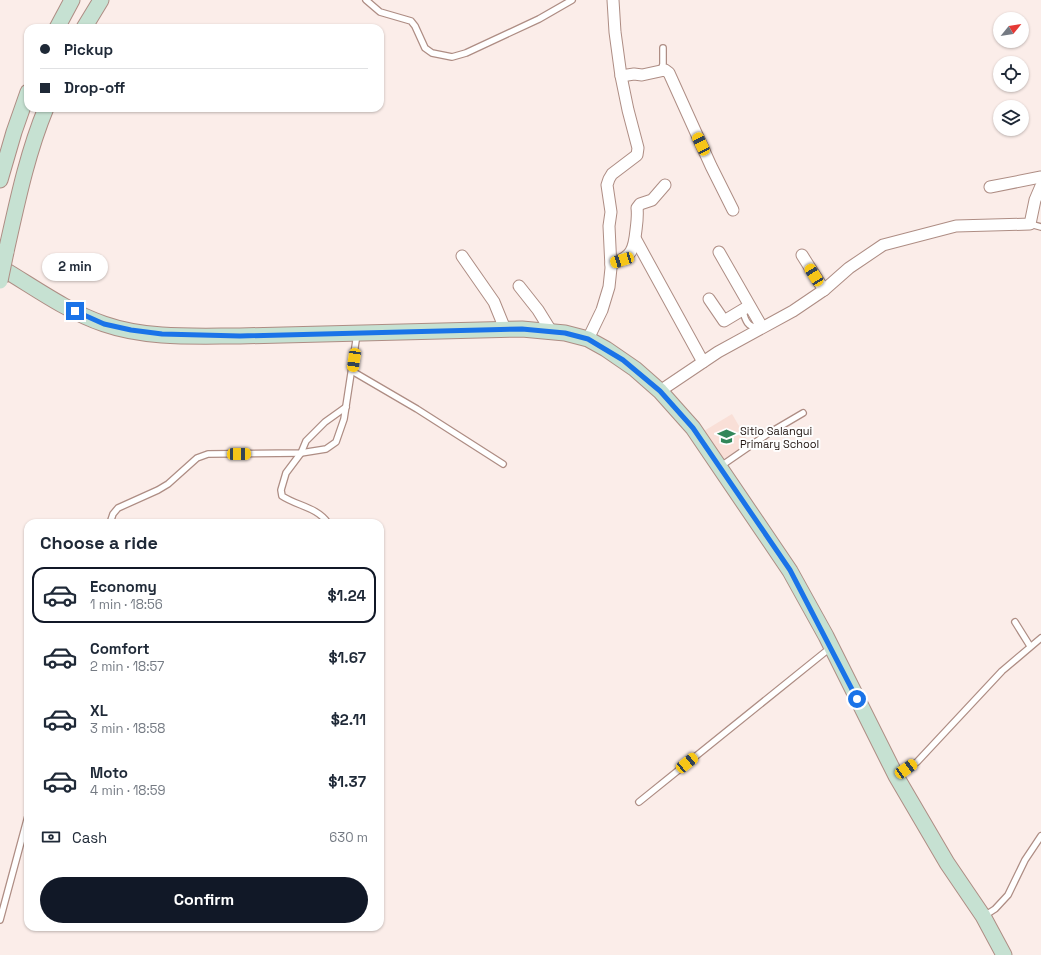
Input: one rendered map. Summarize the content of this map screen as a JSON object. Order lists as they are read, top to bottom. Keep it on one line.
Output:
{"places":{"school or university":["Sitio Salangui Primary School"]},"north":"top right","page":{"banner":["Pickup","Drop-off"],"bubble":"2 min","heading":"Choose a ride","list":[{"name":"Economy","note":"1 min · 18:56","value":"$1.24"},{"name":"Comfort","note":"2 min · 18:57","value":"$1.67"},{"name":"XL","note":"3 min · 18:58","value":"$2.11"},{"name":"Moto","note":"4 min · 18:59","value":"$1.37"}],"pay":["Cash","630 m"],"buttons":"Confirm"}}
